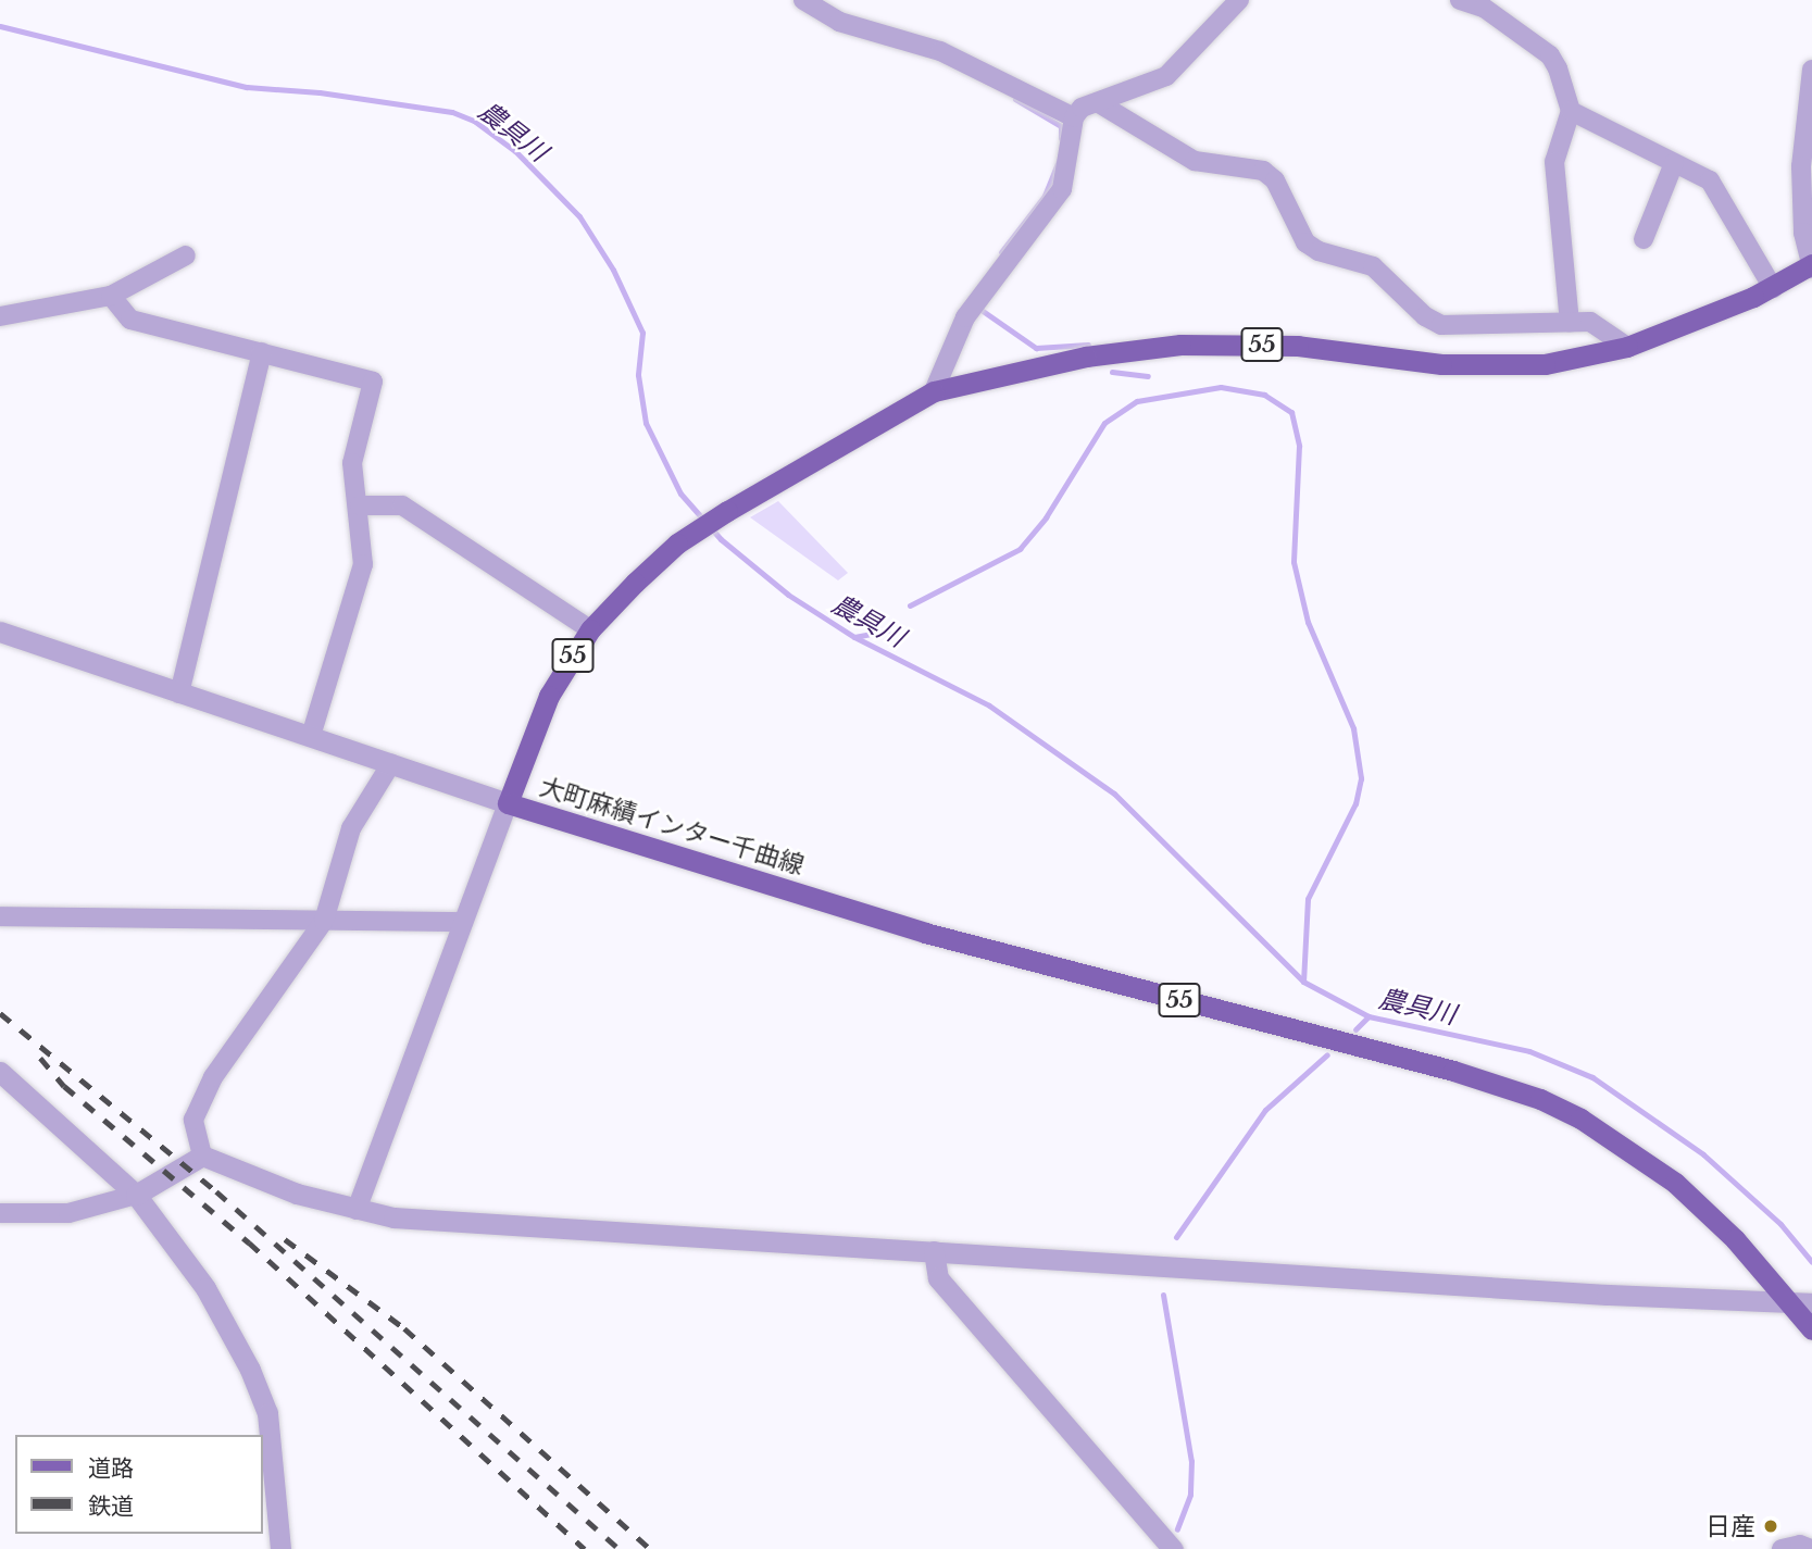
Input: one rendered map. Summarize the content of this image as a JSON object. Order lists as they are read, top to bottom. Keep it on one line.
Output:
{"streets":{"main road":["55","大町麻績インター千曲線"]},"water":["農具川"],"places":["日産"],"legend":["道路","鉄道"]}
